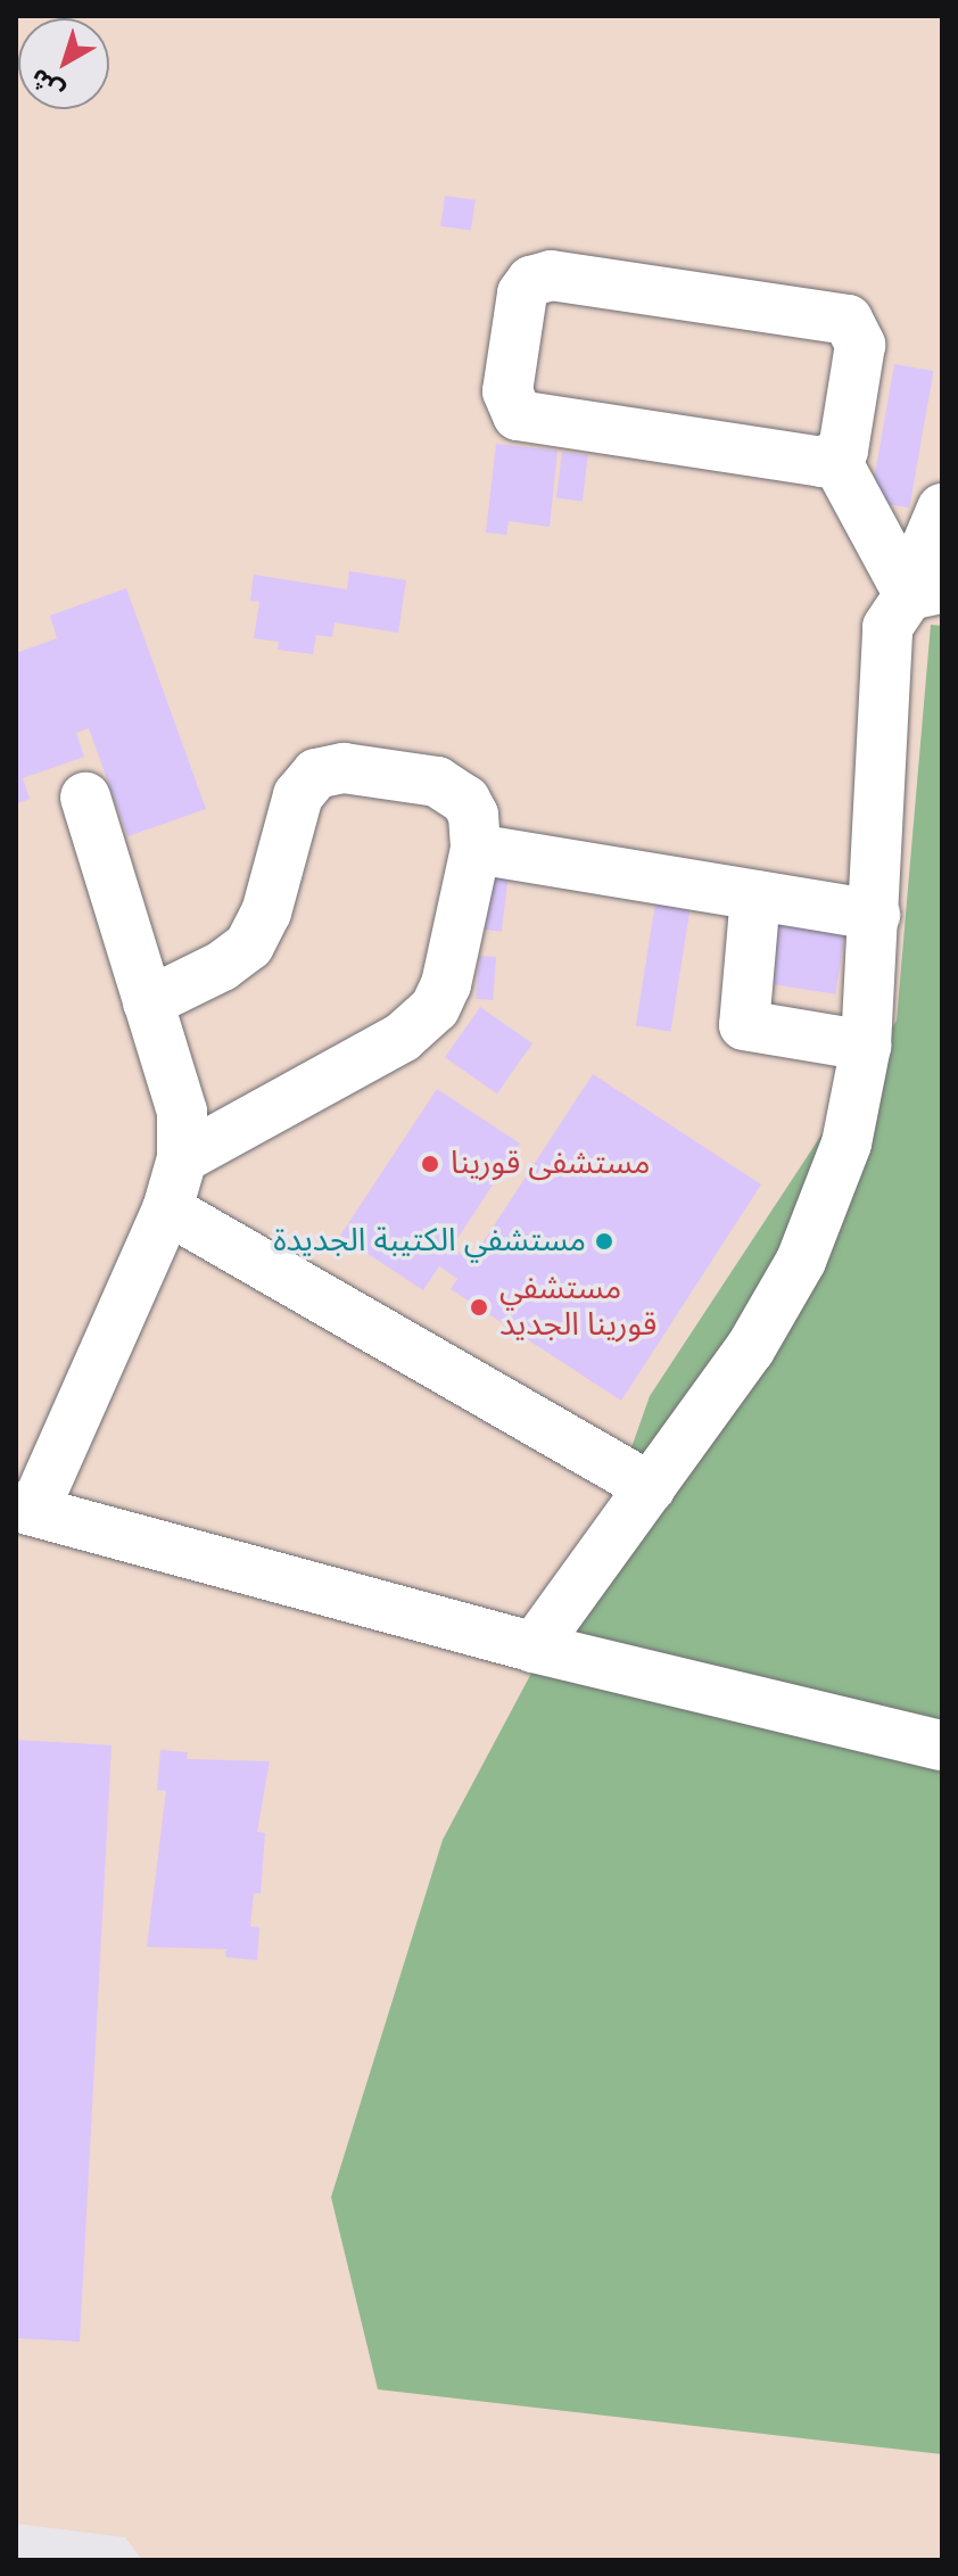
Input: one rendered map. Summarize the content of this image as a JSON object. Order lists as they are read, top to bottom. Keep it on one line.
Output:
{"places":["مستشفى قورينا","مستشفي الكتيبة الجديدة","مستشفي قورينا الجديد"],"north":"bottom left"}
